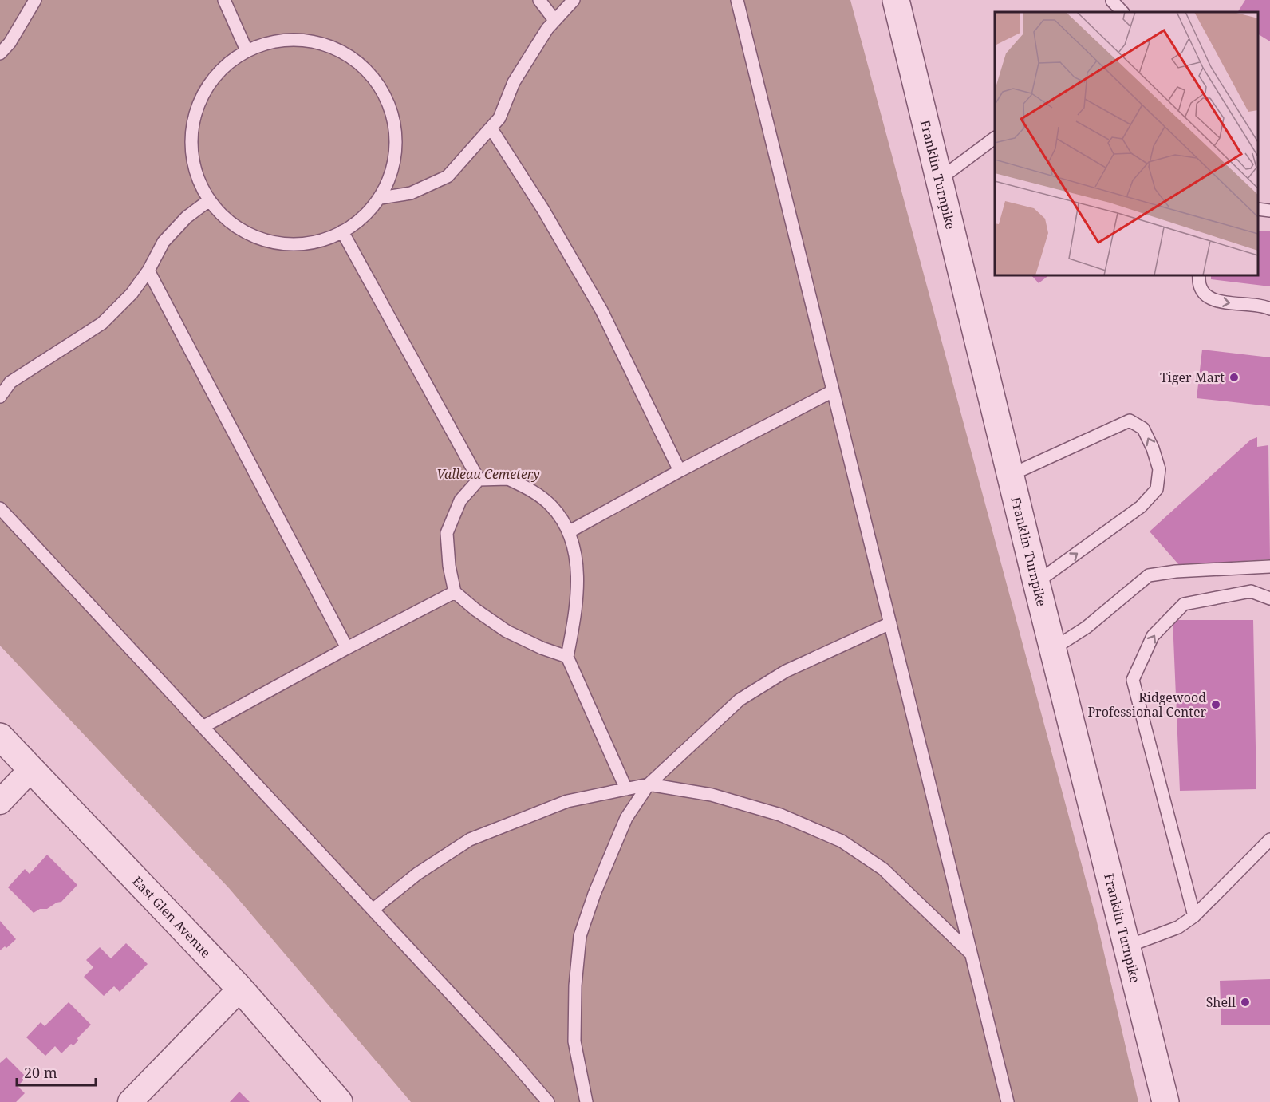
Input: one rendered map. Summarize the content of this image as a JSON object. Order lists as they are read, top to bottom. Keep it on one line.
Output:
{"streets":{"street":["Franklin Turnpike","East Glen Avenue"]},"parks":["Valleau Cemetery"],"places":["Tiger Mart","Ridgewood Professional Center","Shell"],"scale_bar":"20 m"}
